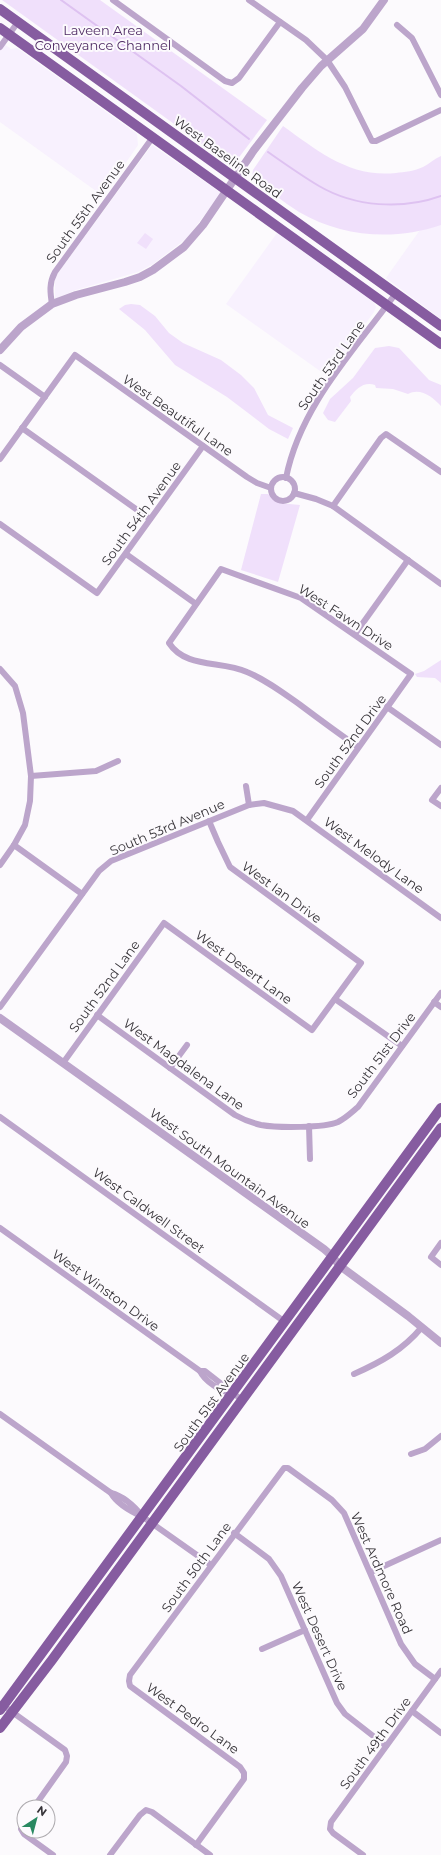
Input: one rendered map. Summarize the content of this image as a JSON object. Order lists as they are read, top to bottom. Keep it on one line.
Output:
{"streets":{"main road":["West Baseline Road","South 51st Avenue"],"street":["South 55th Avenue","South 53rd Lane","West Beautiful Lane","South 54th Avenue","West Fawn Drive","South 52nd Drive","South 53rd Avenue","West Melody Lane","West Ian Drive","West Desert Lane","South 52nd Lane","South 51st Drive","West Magdalena Lane","West South Mountain Avenue","West Caldwell Street","West Winston Drive","South 50th Lane","West Ardmore Road","West Desert Drive","West Pedro Lane","South 49th Drive"]},"crossings":[["West Baseline Road","South 53rd Lane"],["South 53rd Lane","West Beautiful Lane"],["West Beautiful Lane","South 54th Avenue"],["West Fawn Drive","South 52nd Drive"],["South 52nd Drive","West Melody Lane"],["South 53rd Avenue","West Melody Lane"],["South 53rd Avenue","West Ian Drive"],["West Ian Drive","West Desert Lane"],["West Desert Lane","South 52nd Lane"],["South 52nd Lane","West Magdalena Lane"],["South 52nd Lane","West South Mountain Avenue"],["South 51st Drive","West Magdalena Lane"],["West South Mountain Avenue","South 51st Avenue"],["West Caldwell Street","South 51st Avenue"],["West Winston Drive","South 51st Avenue"],["South 50th Lane","West Ardmore Road"],["South 50th Lane","West Desert Drive"],["South 50th Lane","West Pedro Lane"],["West Ardmore Road","South 49th Drive"],["West Desert Drive","South 49th Drive"]],"parks":["Laveen Area Conveyance Channel"],"north":"top right"}
